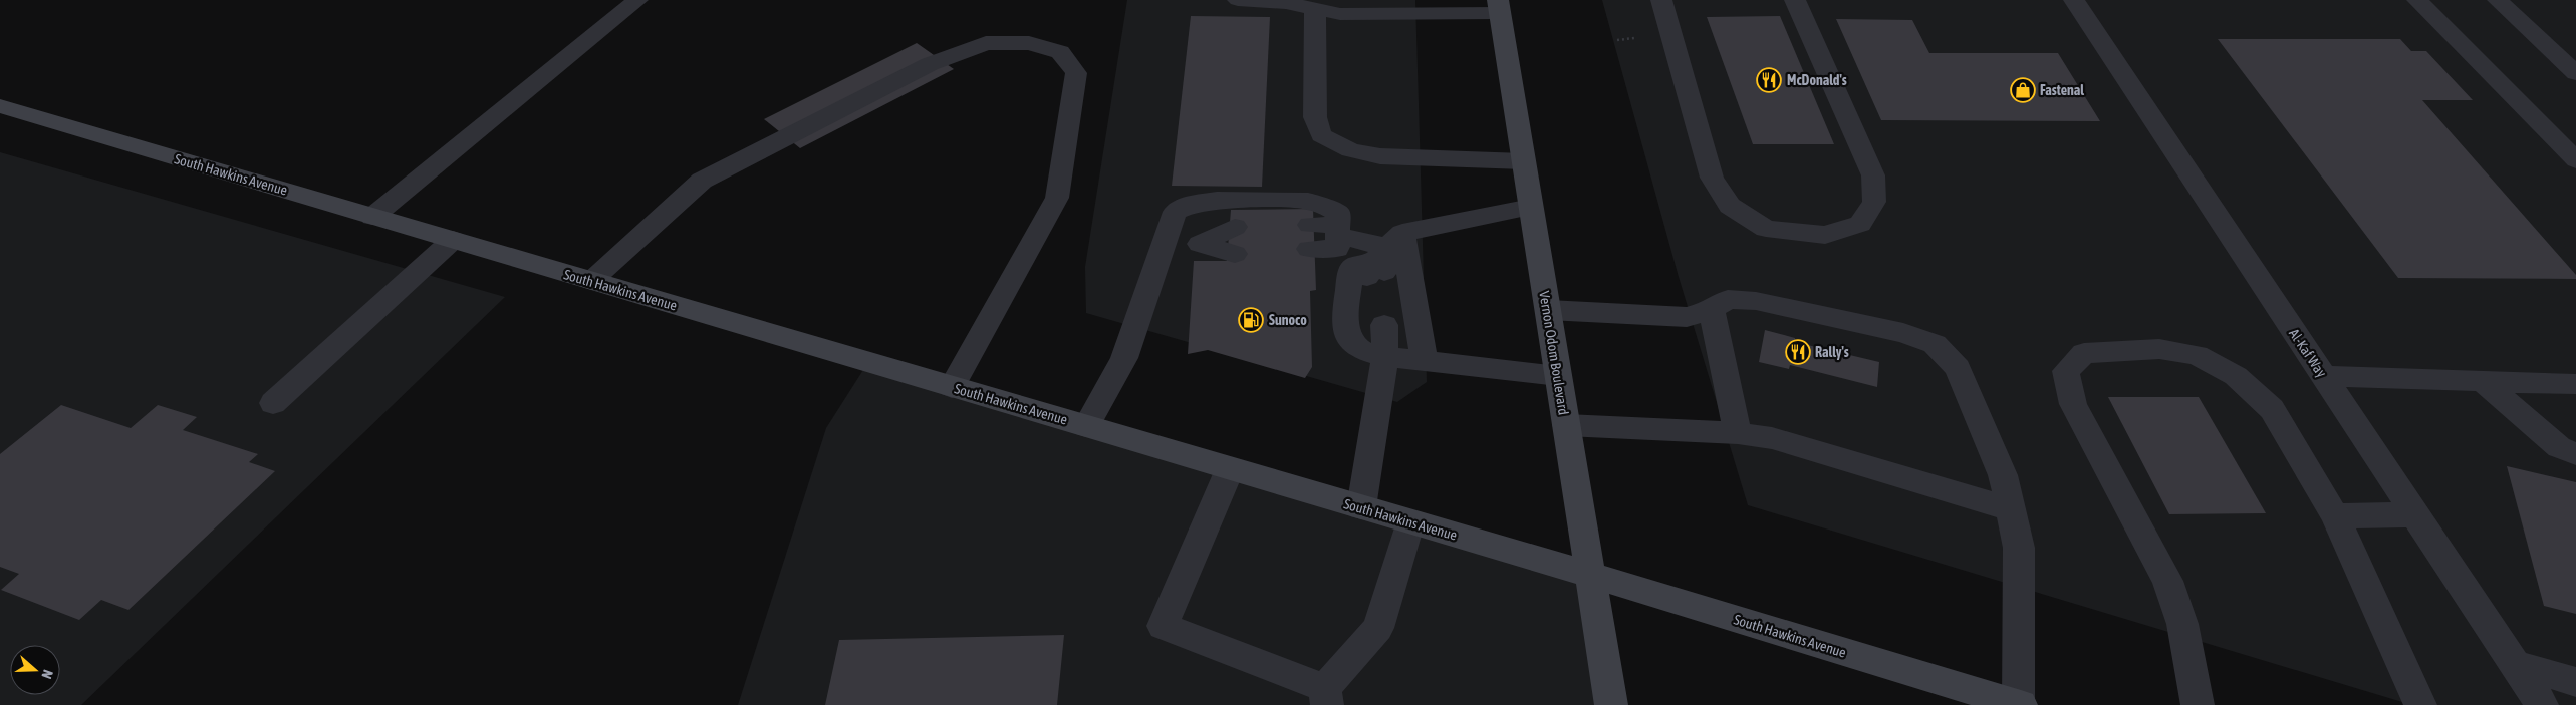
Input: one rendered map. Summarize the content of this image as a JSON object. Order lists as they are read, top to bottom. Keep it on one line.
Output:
{"streets":{"street":["South Hawkins Avenue","Vernon Odom Boulevard"],"lane":["Al-Kaf Way"]},"crossings":[["South Hawkins Avenue","Vernon Odom Boulevard"]],"places":{"restaurant":["McDonald's","Rally's"],"shop":["Fastenal"],"fuel station":["Sunoco"]},"north":"right"}
